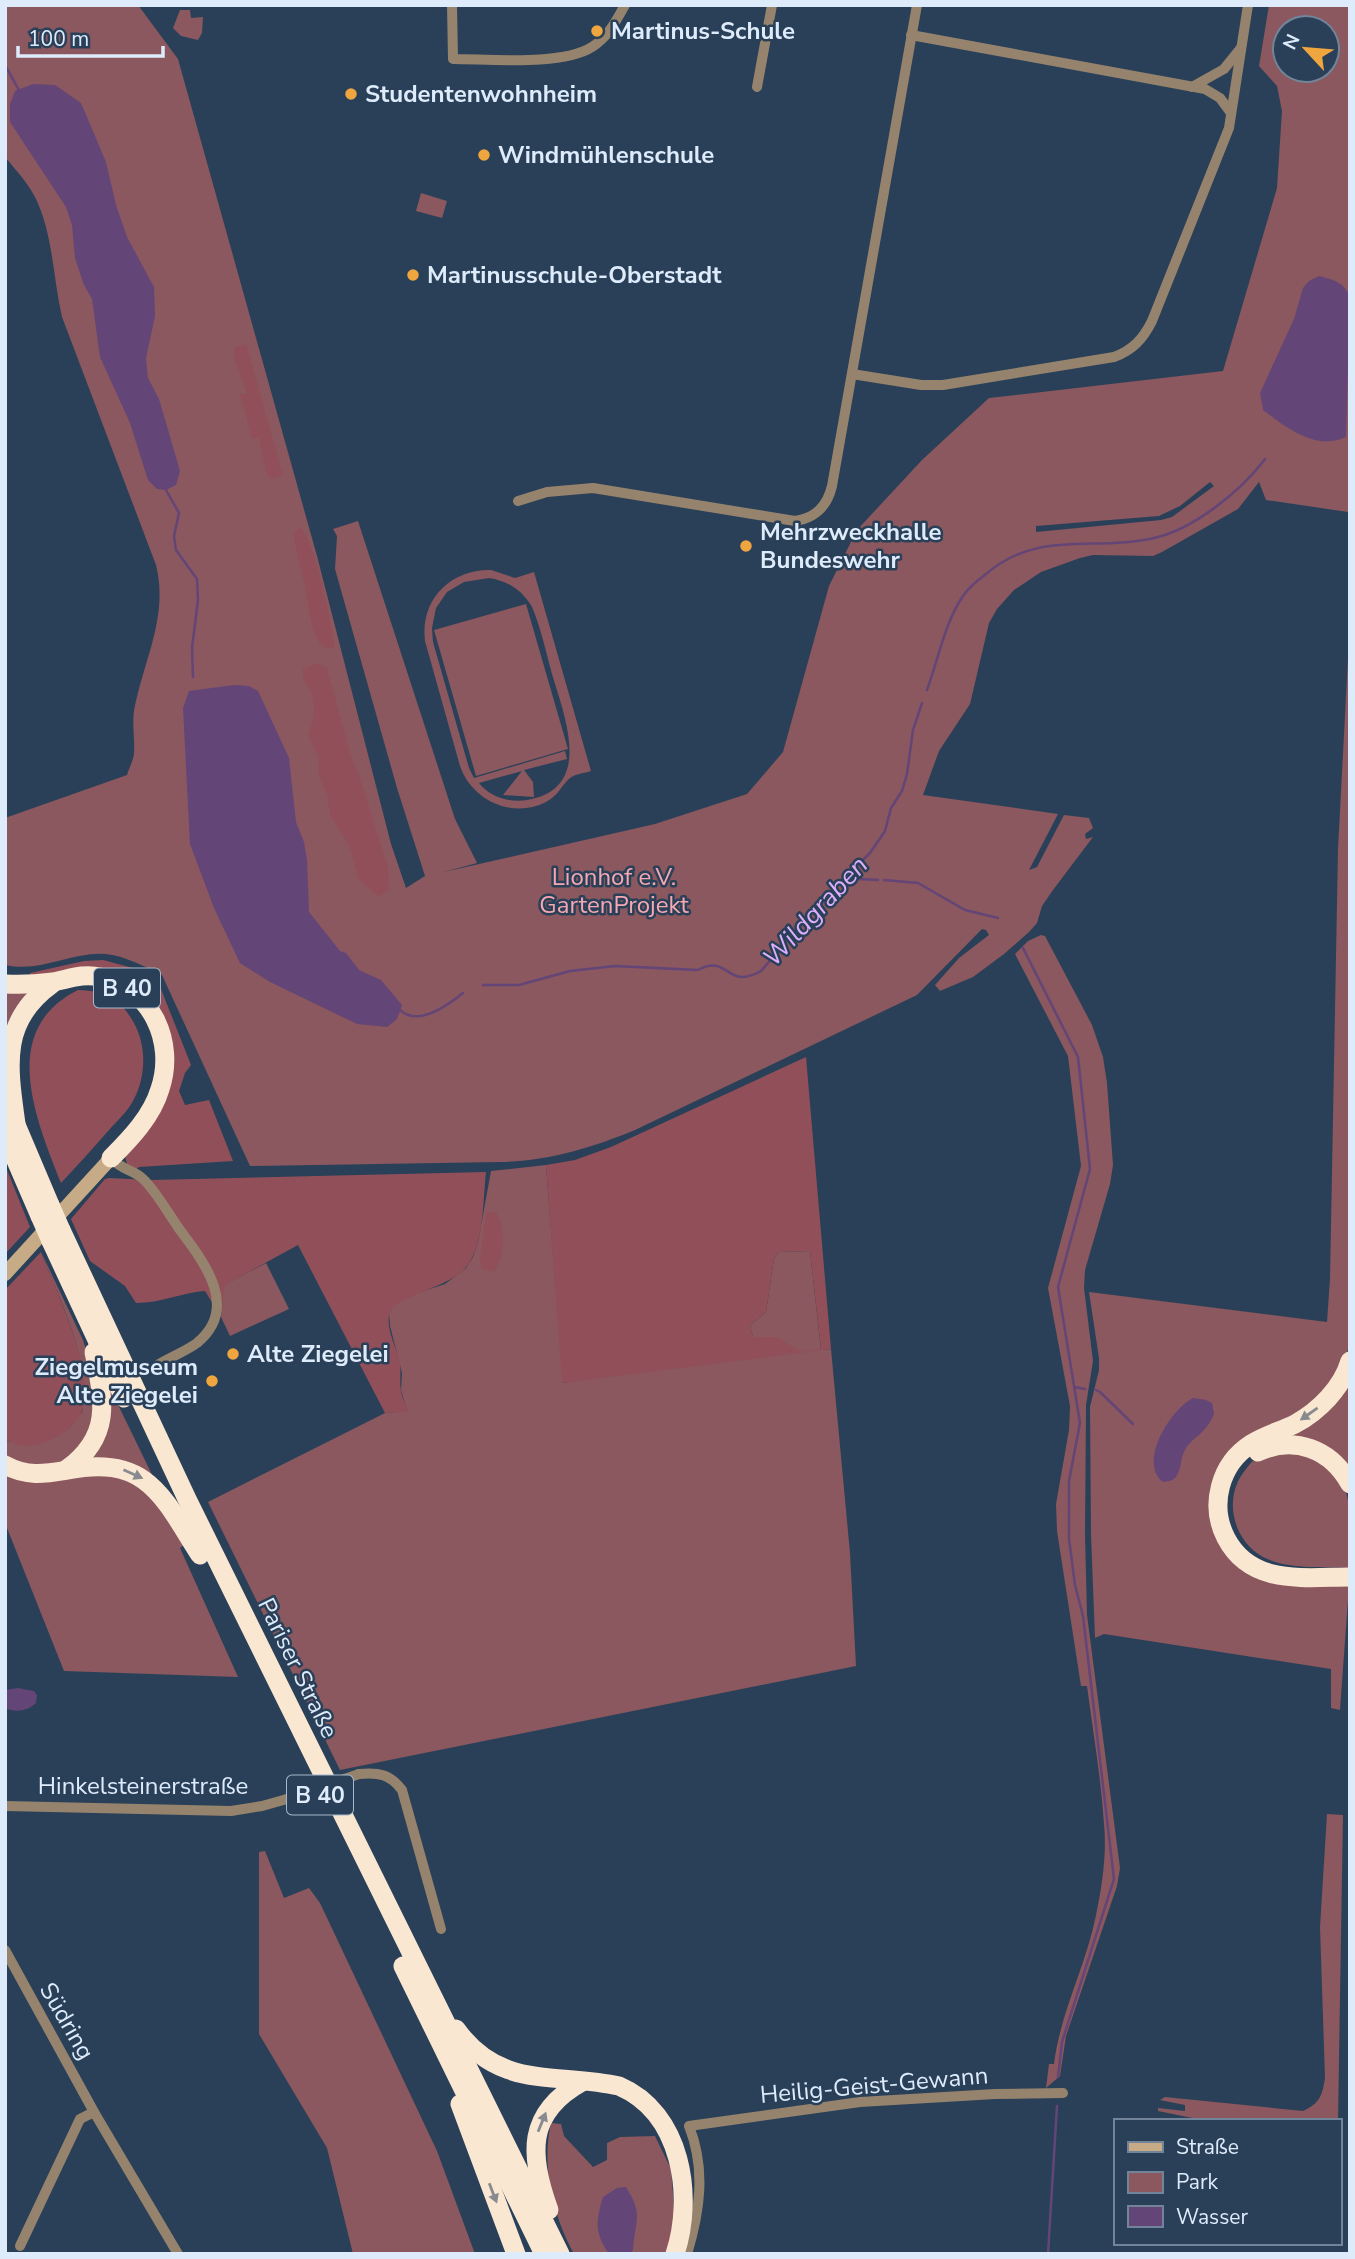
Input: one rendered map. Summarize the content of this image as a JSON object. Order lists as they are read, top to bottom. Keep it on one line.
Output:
{"streets":{"highway":["B 40","Pariser Straße"],"street":["Hinkelsteinerstraße","Südring","Heilig-Geist-Gewann"]},"crossings":[["B 40","Pariser Straße"]],"water":["Wildgraben"],"parks":["Lionhof e.V. GartenProjekt"],"places":["Martinus-Schule","Studentenwohnheim","Windmühlenschule","Martinusschule-Oberstadt","Mehrzweckhalle Bundeswehr","Alte Ziegelei","Ziegelmuseum Alte Ziegelei"],"legend":["Straße","Park","Wasser"],"scale_bar":"100 m","north":"top left"}
